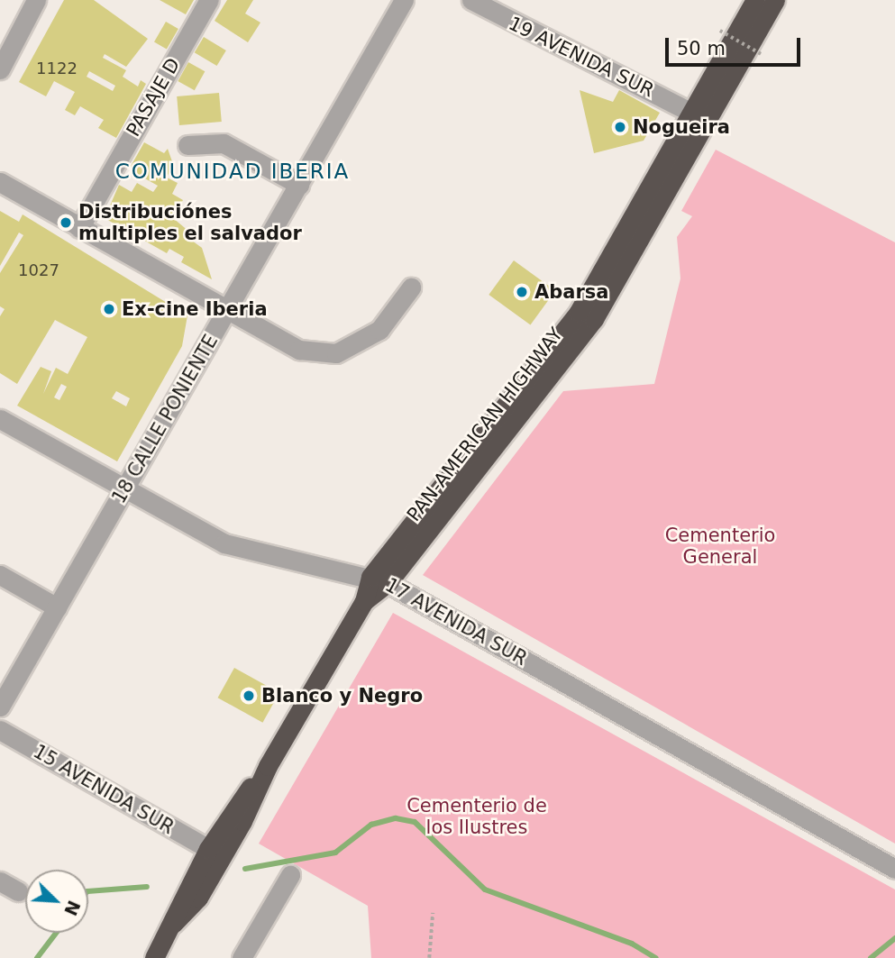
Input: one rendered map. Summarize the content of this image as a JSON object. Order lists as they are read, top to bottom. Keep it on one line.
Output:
{"streets":{"highway":["PAN-AMERICAN HIGHWAY"],"street":["19 AVENIDA SUR","PASAJE D","18 CALLE PONIENTE","17 AVENIDA SUR","15 AVENIDA SUR"]},"crossings":[["19 AVENIDA SUR","PAN-AMERICAN HIGHWAY"],["18 CALLE PONIENTE","17 AVENIDA SUR"],["PAN-AMERICAN HIGHWAY","17 AVENIDA SUR"],["PAN-AMERICAN HIGHWAY","15 AVENIDA SUR"]],"districts":["COMUNIDAD IBERIA"],"parks":["Cementerio General","Cementerio de los Ilustres"],"places":["Nogueira","Distribuciónes multiples el salvador","Abarsa","Ex-cine Iberia","Blanco y Negro"],"house_numbers":["1122","1027"],"scale_bar":"50 m","north":"bottom right"}
